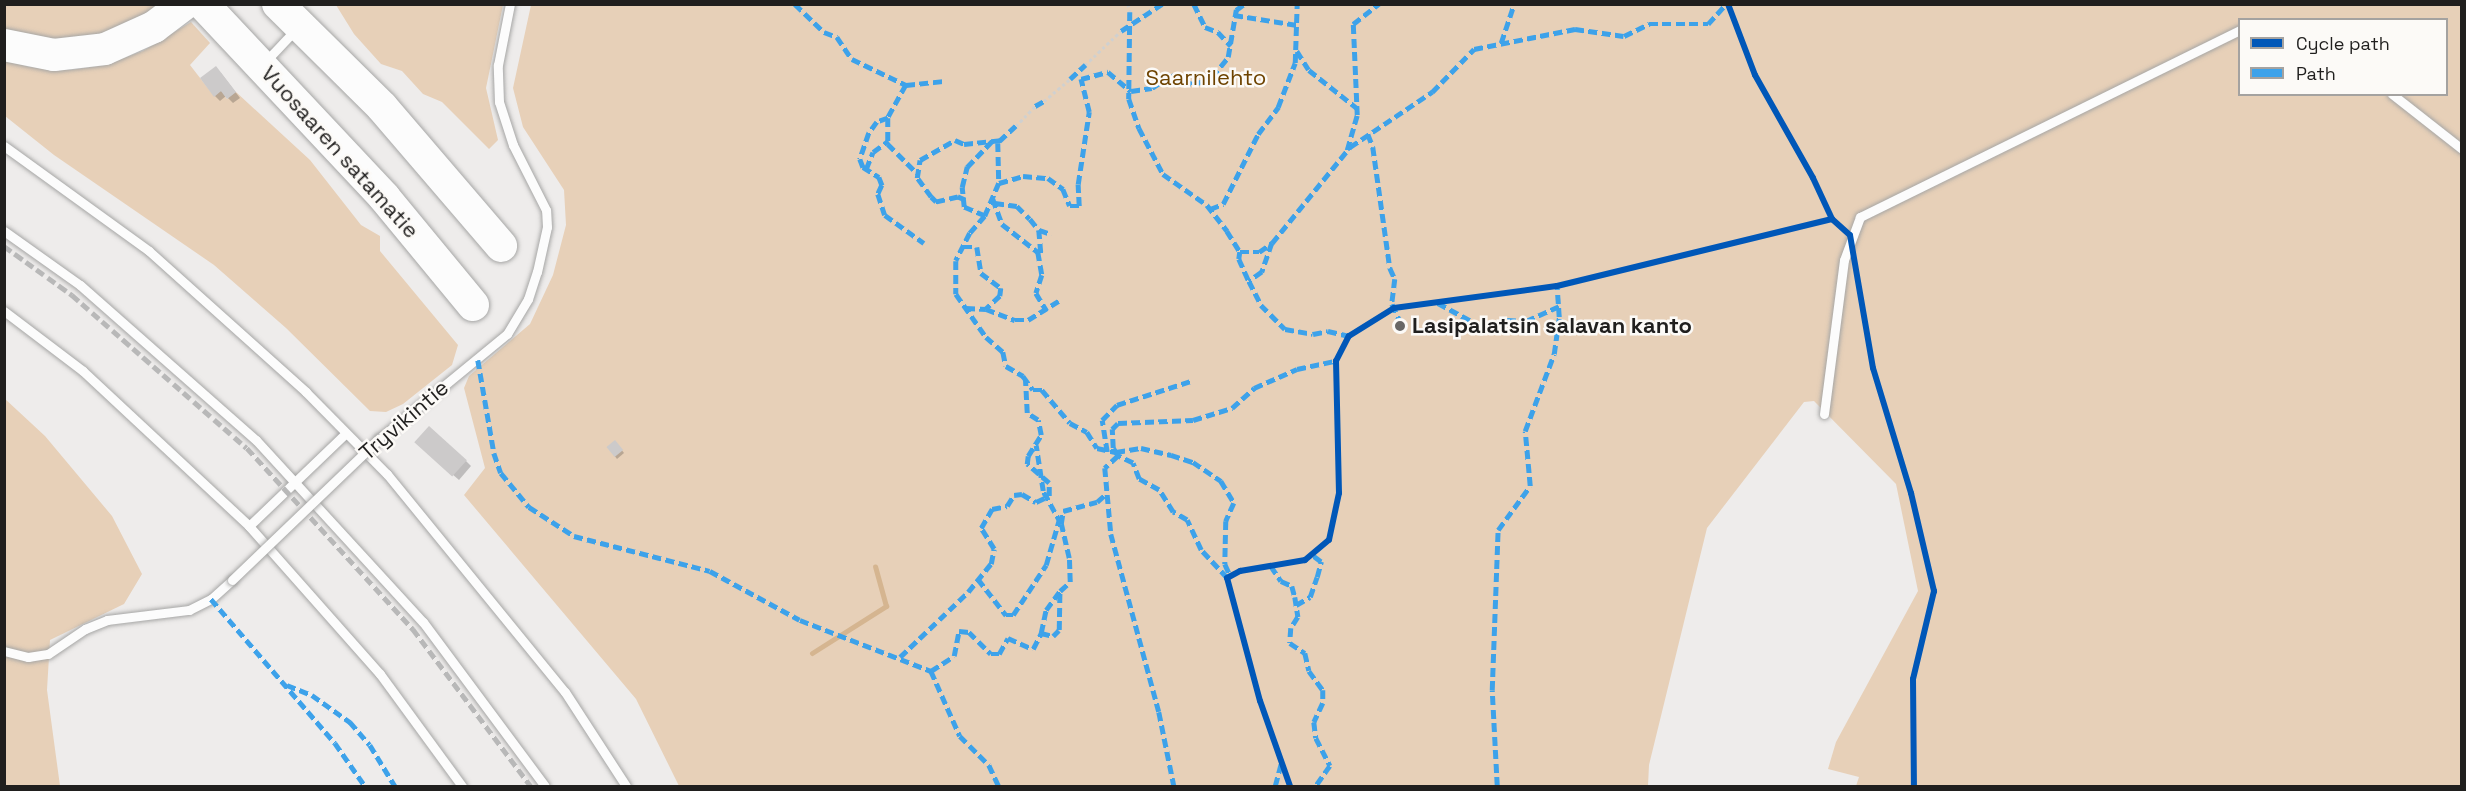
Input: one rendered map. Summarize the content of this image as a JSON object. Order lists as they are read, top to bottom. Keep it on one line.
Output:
{"streets":{"highway":["Vuosaaren satamatie"],"lane":["Tryvikintie"]},"parks":["Saarnilehto"],"places":["Lasipalatsin salavan kanto"],"legend":["Cycle path","Path"]}
